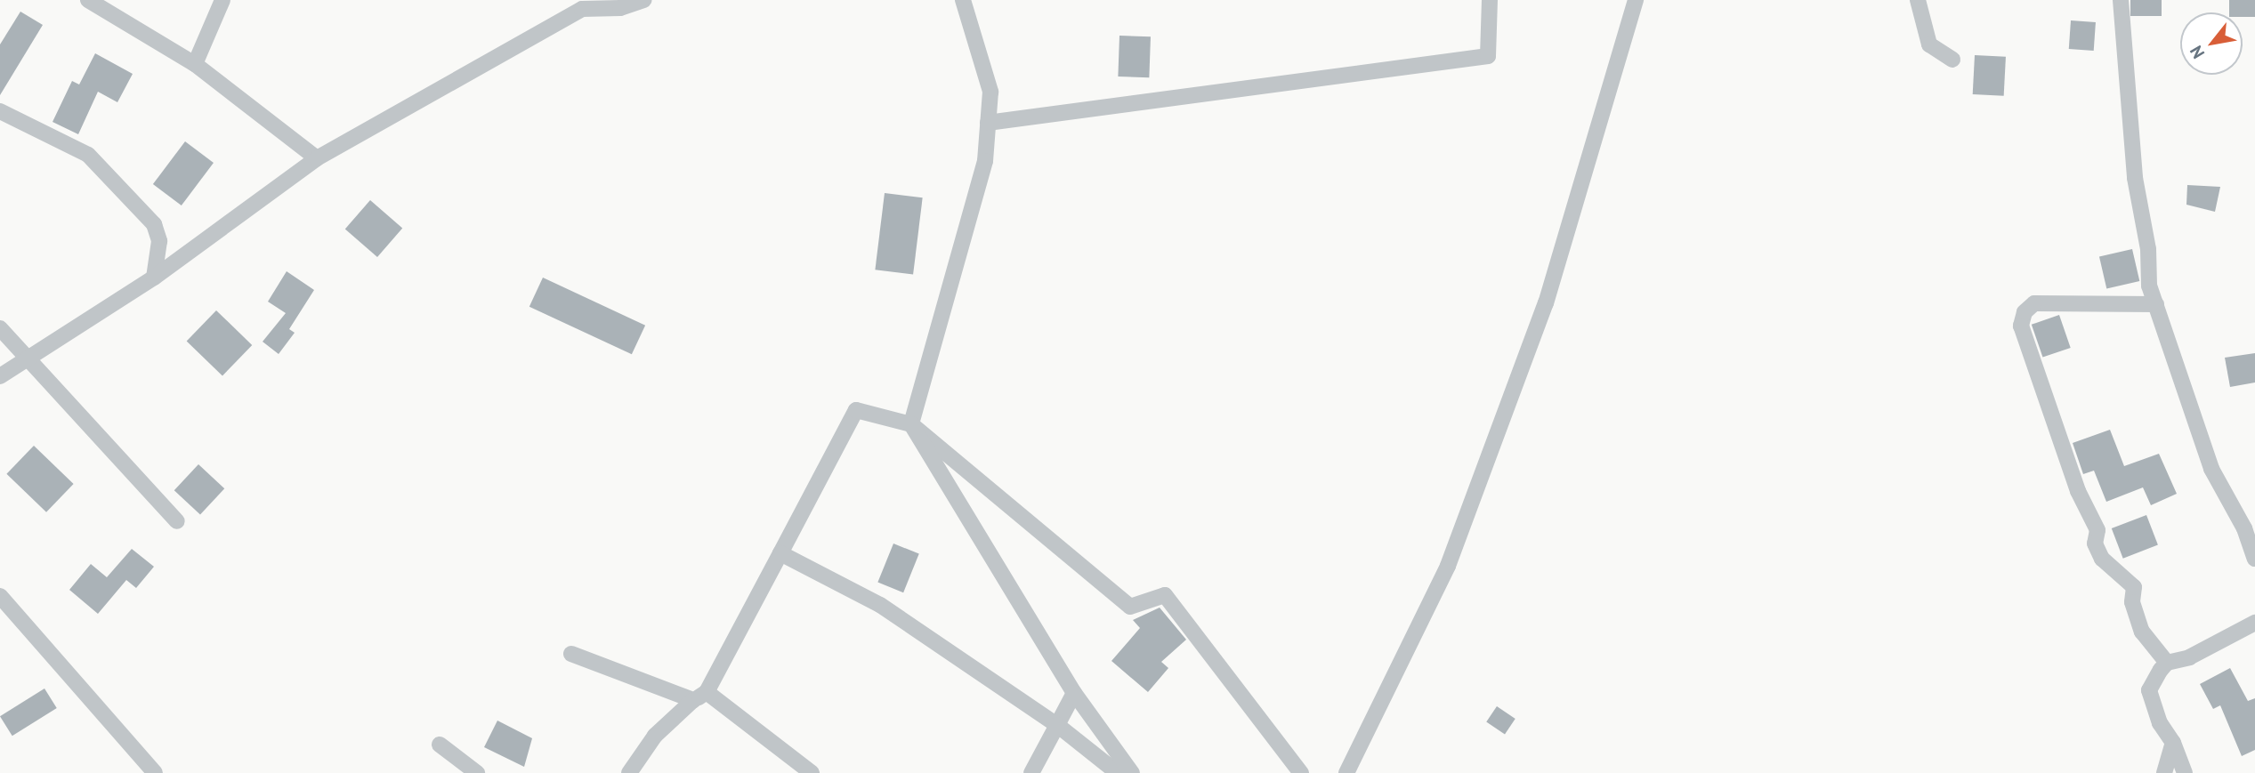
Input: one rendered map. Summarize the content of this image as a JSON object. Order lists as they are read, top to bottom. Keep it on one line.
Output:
{"north":"bottom left"}
